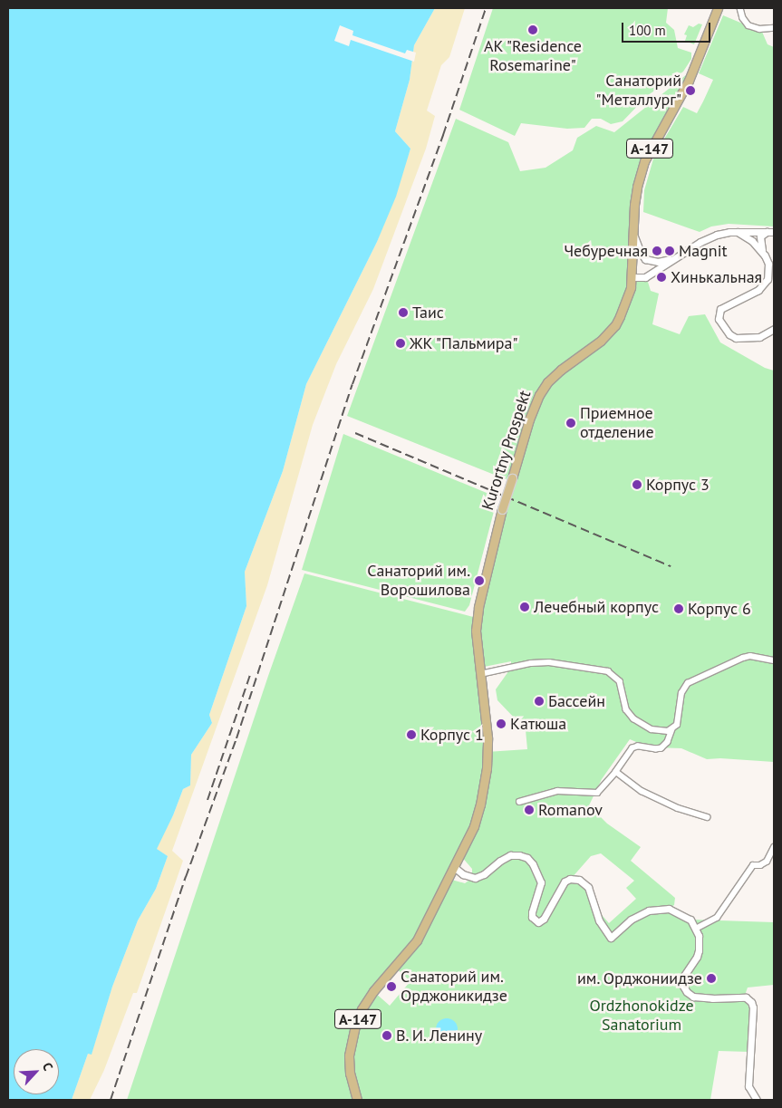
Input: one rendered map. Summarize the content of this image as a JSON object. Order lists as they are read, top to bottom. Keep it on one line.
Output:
{"streets":{"main road":["А-147","Kurortny Prospekt"]},"parks":["Ordzhonokidze Sanatorium"],"places":["АК \"Residence Rosemarine\"","Санаторий \"Металлург\"","Чебуречная","Magnit","Хинькальная","Таис","ЖК \"Пальмира\"","Приемное отделение","Корпус 3","Санаторий им. Ворошилова","Лечебный корпус","Корпус 6","Бассейн","Катюша","Корпус 1","Romanov","им. Орджониидзе","Санаторий им. Орджоникидзе","В. И. Ленину"],"scale_bar":"100 m","north":"top right"}
